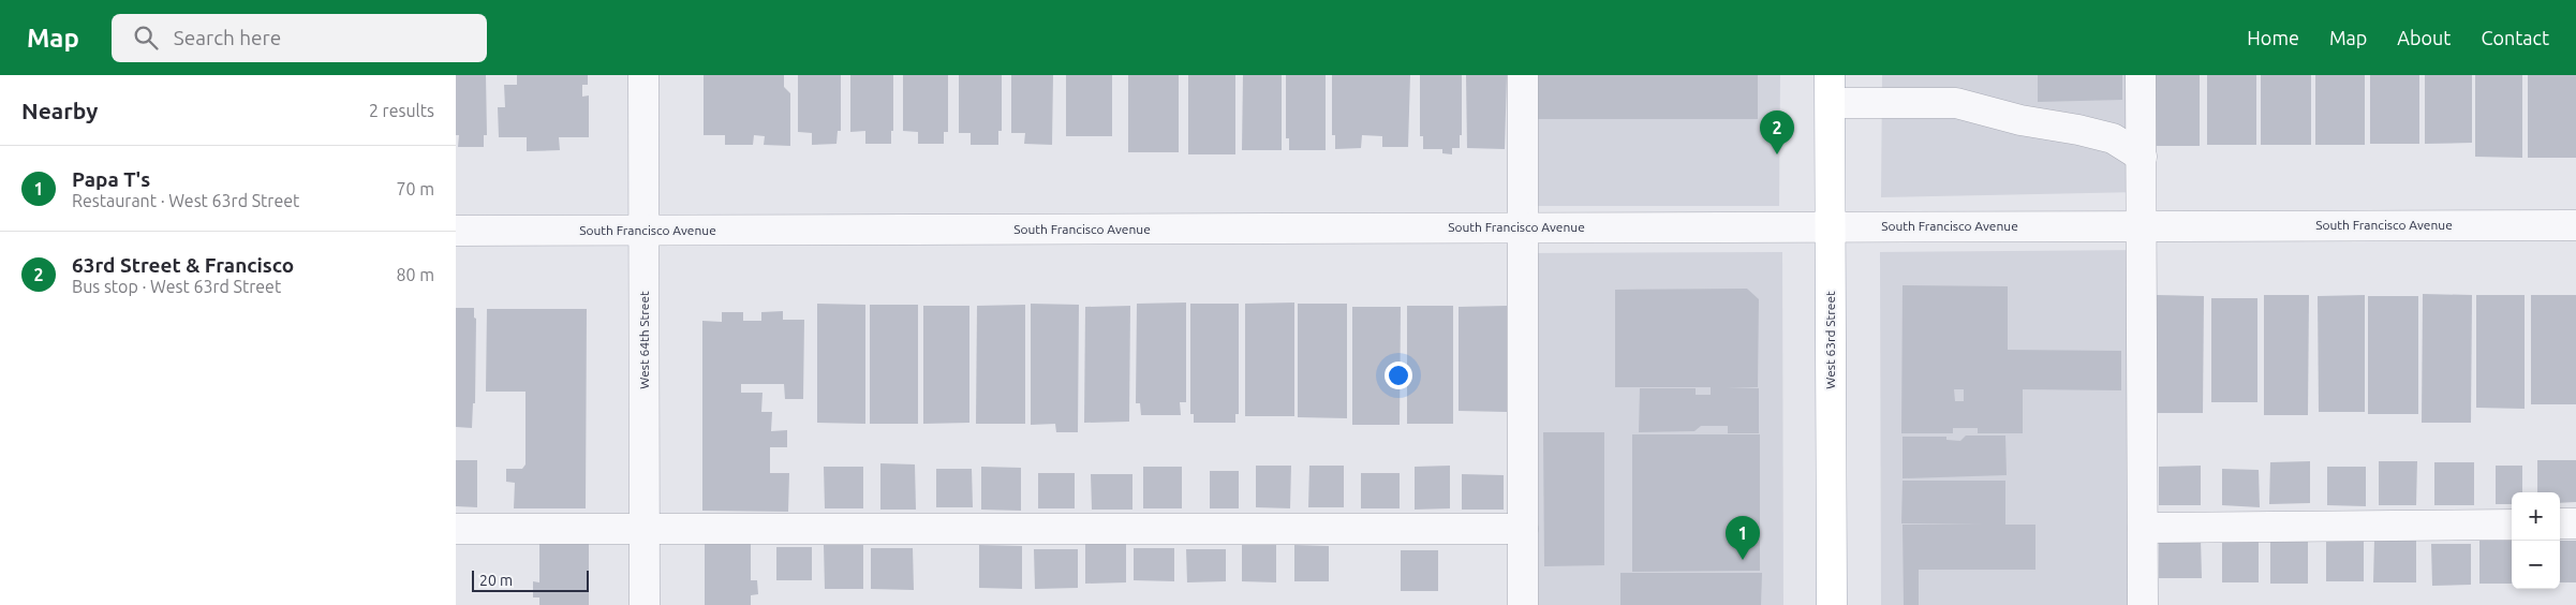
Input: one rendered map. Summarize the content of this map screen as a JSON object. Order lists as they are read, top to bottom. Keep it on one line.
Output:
{"streets":{"main road":["West 63rd Street"],"street":["South Francisco Avenue","West 64th Street"]},"crossings":[["South Francisco Avenue","West 64th Street"],["South Francisco Avenue","West 63rd Street"]],"scale_bar":"20 m","page":{"header":"Map","search":"Search here","nav":["Home","Map","About","Contact"],"heading":["Nearby","2 results"],"pins":["2","1"],"list":[{"mark":"1","name":"Papa T's","note":"Restaurant · West 63rd Street","value":"70 m"},{"mark":"2","name":"63rd Street & Francisco","note":"Bus stop · West 63rd Street","value":"80 m"}],"map_buttons":["+","−"],"scale":"20 m"}}
